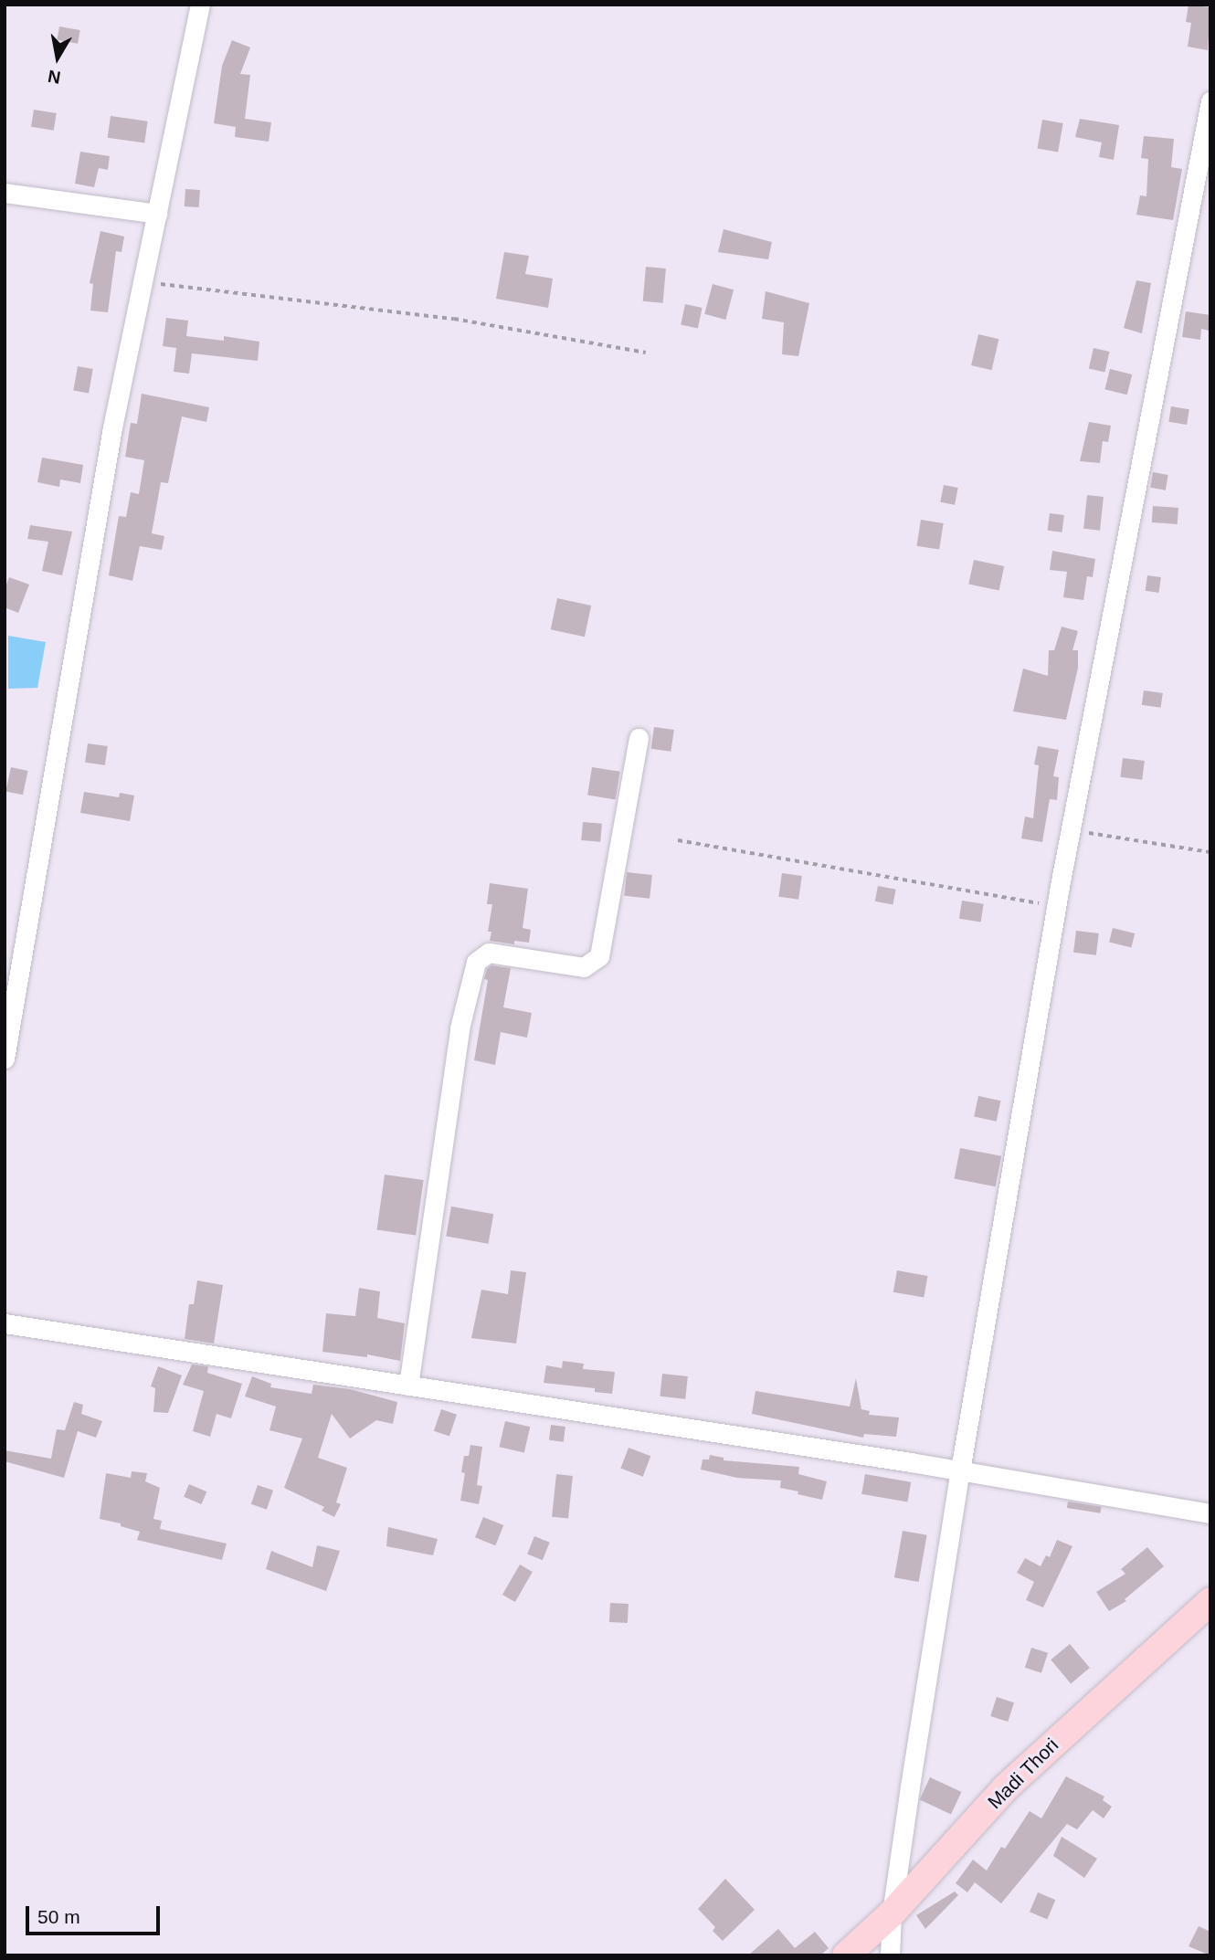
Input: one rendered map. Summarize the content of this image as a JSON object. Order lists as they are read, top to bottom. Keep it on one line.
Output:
{"streets":{"main road":["Madi Thori"]},"scale_bar":"50 m","north":"bottom"}
